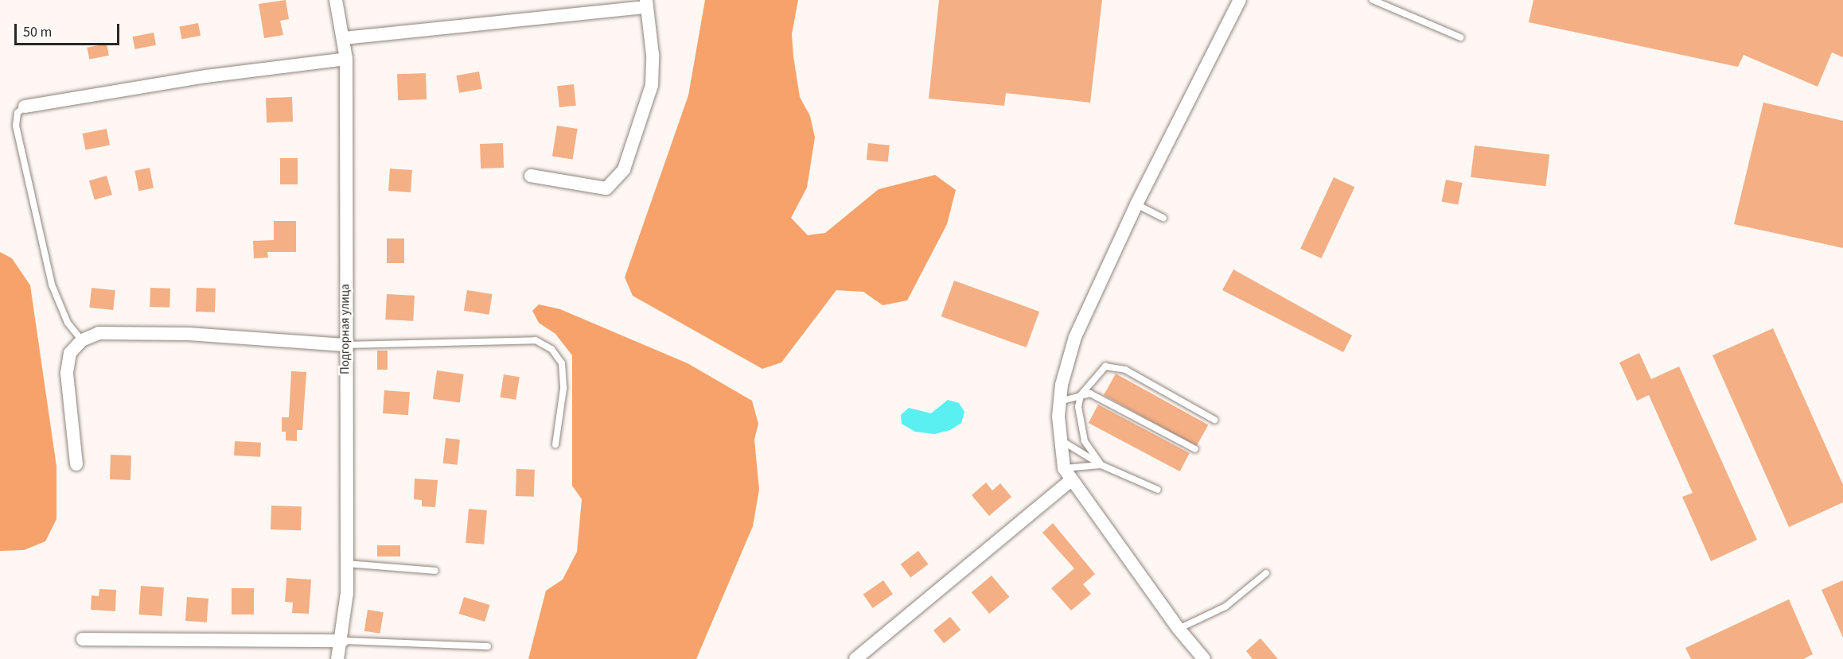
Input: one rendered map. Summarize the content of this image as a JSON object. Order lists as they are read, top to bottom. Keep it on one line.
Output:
{"streets":{"street":["Подгорная улица"]},"scale_bar":"50 m"}
